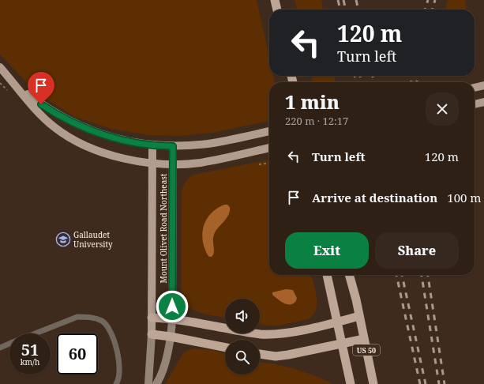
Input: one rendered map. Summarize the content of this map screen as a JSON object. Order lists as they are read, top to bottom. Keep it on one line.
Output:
{"streets":{"highway":["US 50"],"main road":["Mount Olivet Road Northeast"]},"places":{"school or university":["Gallaudet University"]},"page":{"turn":["120 m","Turn left"],"heading":["1 min","220 m · 12:17"],"list":[{"name":"Turn left","value":"120 m"},{"name":"Arrive at destination","value":"100 m"}],"buttons":["Exit","Share"],"speed":"51 km/h","limit":"60"}}
